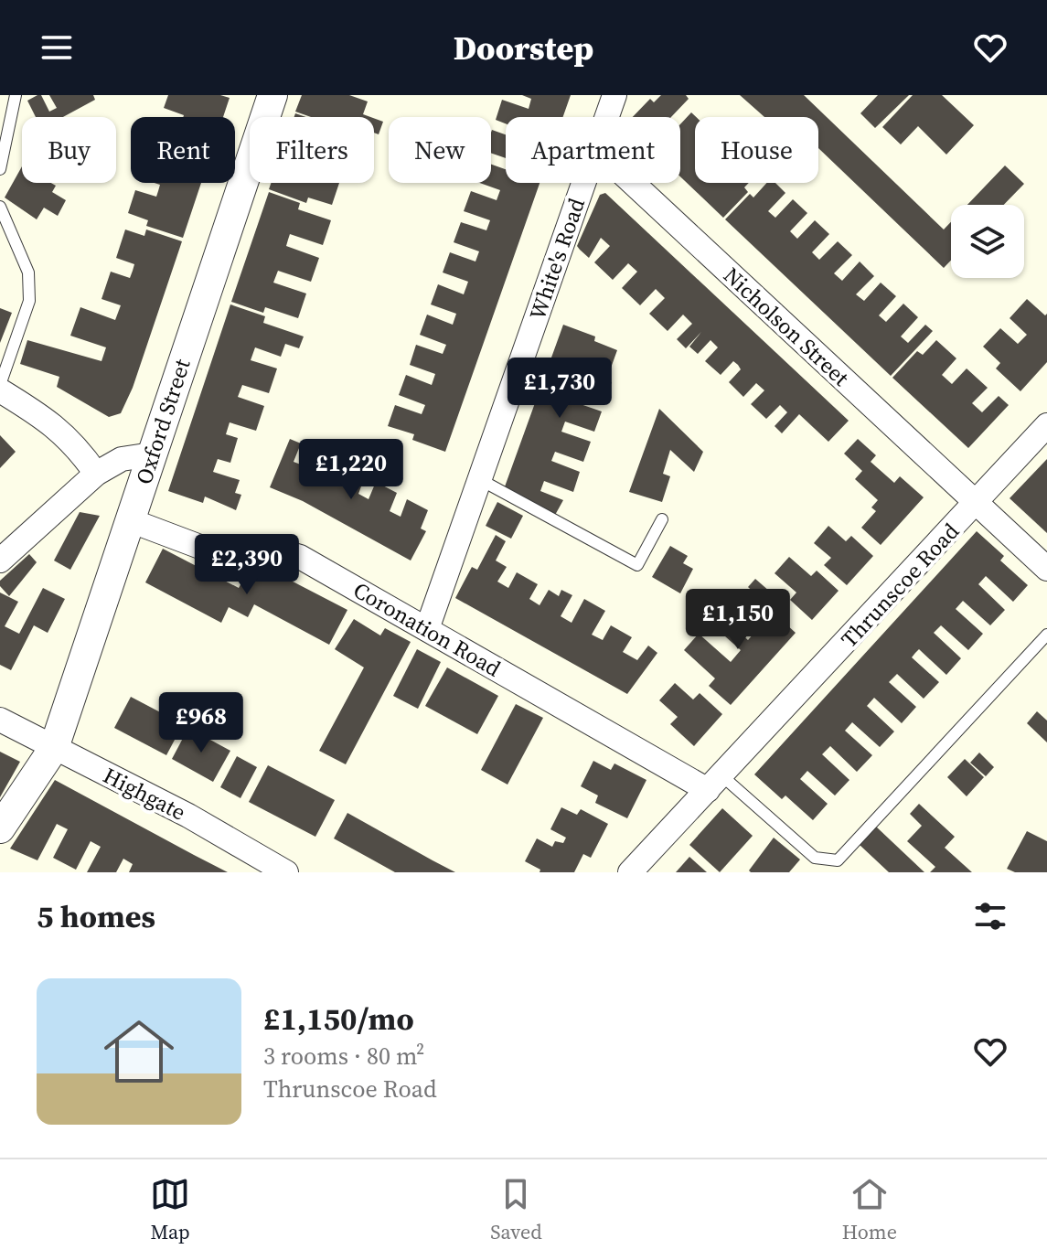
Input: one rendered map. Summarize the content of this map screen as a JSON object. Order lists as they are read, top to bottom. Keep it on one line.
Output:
{"streets":{"street":["White's Road","Nicholson Street","Oxford Street","Thrunscoe Road","Coronation Road","Highgate"]},"crossings":[["White's Road","Coronation Road"],["Nicholson Street","Thrunscoe Road"],["Oxford Street","Coronation Road"],["Oxford Street","Highgate"],["Thrunscoe Road","Coronation Road"]],"page":{"header":"Doorstep","chip":["Buy","Rent","Filters","New","Apartment","House"],"price":["£1,730","£1,220","£2,390","£1,150","£968"],"heading":"5 homes","list":[{"name":"£1,150/mo","note":"3 rooms · 80 m² · Thrunscoe Road"}],"tabs":["Map","Saved","Home"]}}
